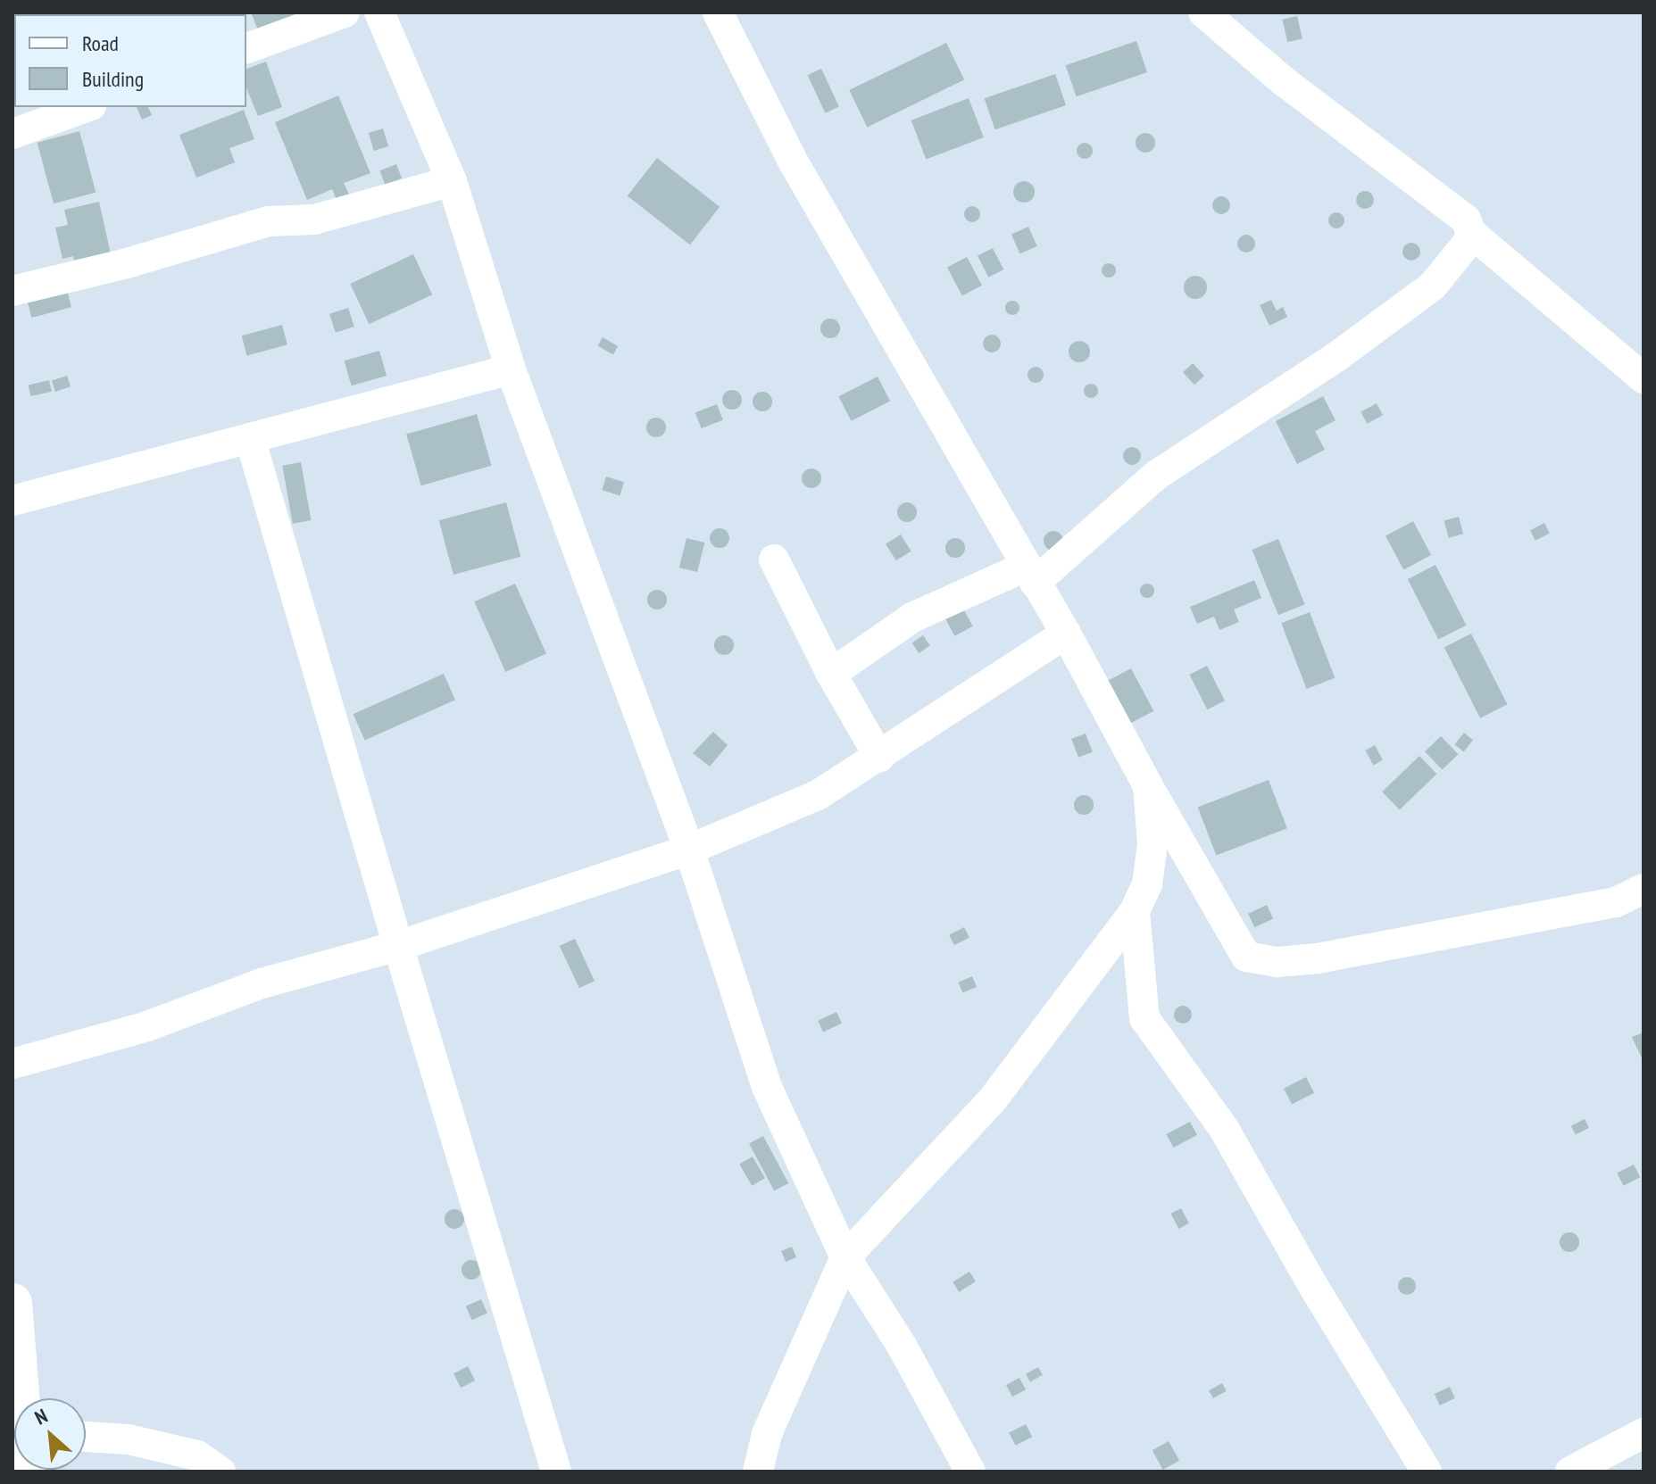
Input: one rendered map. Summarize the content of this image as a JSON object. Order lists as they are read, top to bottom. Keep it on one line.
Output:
{"legend":["Road","Building"],"north":"top left"}
